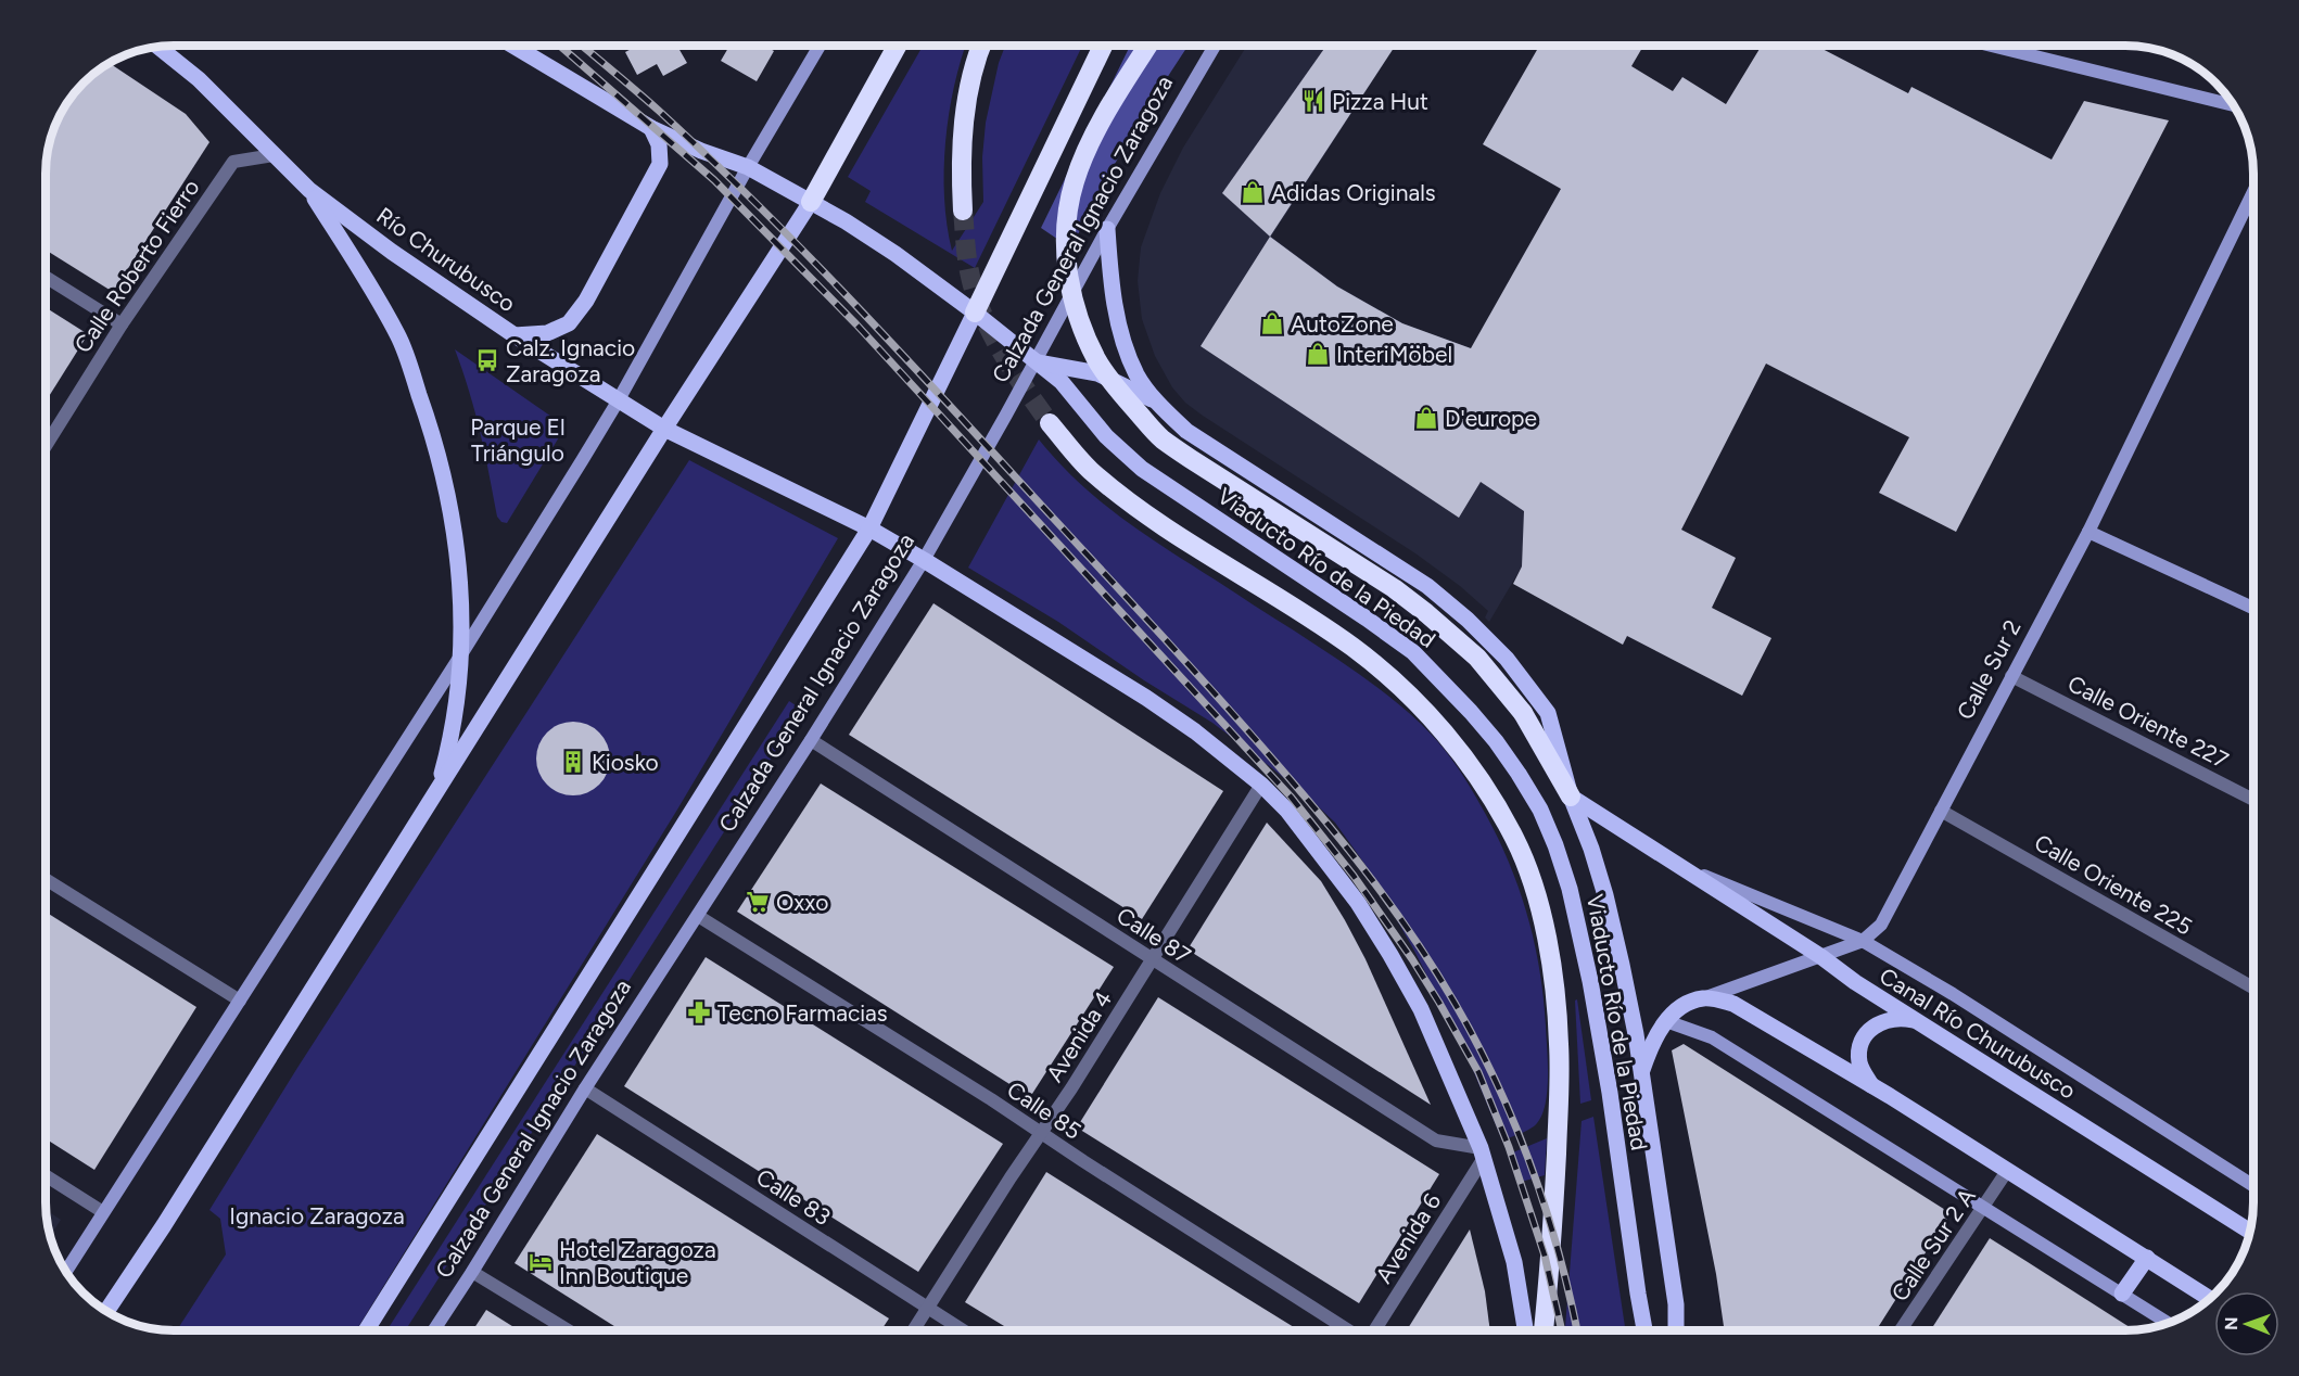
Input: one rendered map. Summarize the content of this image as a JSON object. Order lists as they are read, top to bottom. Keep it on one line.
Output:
{"streets":{"highway":["Calzada General Ignacio Zaragoza"],"main road":["Río Churubusco","Viaducto Río de la Piedad","Calle Sur 2","Canal Río Churubusco"],"street":["Calle Roberto Fierro","Calle Oriente 227","Calle Oriente 225","Calle 87","Avenida 4","Calle 85","Calle 83","Avenida 6","Calle Sur 2 A"]},"crossings":[["Calzada General Ignacio Zaragoza","Río Churubusco"],["Calzada General Ignacio Zaragoza","Viaducto Río de la Piedad"],["Calzada General Ignacio Zaragoza","Calle 87"],["Calzada General Ignacio Zaragoza","Calle 85"],["Calzada General Ignacio Zaragoza","Calle 83"],["Río Churubusco","Calle Roberto Fierro"],["Calle Sur 2","Calle Oriente 227"],["Calle Sur 2","Calle Oriente 225"],["Calle Sur 2","Canal Río Churubusco"],["Calle 87","Avenida 4"],["Calle 87","Avenida 6"],["Avenida 4","Calle 85"],["Avenida 4","Calle 83"]],"parks":["Parque El Triángulo","Ignacio Zaragoza"],"places":{"restaurant":["Pizza Hut"],"shop":["Adidas Originals","AutoZone","InteriMöbel","D'europe"],"bus stop":["Calz. Ignacio Zaragoza"],"building":["Kiosko"],"supermarket":["Oxxo"],"pharmacy":["Tecno Farmacias"],"hotel":["Hotel Zaragoza Inn Boutique"]},"north":"left"}
